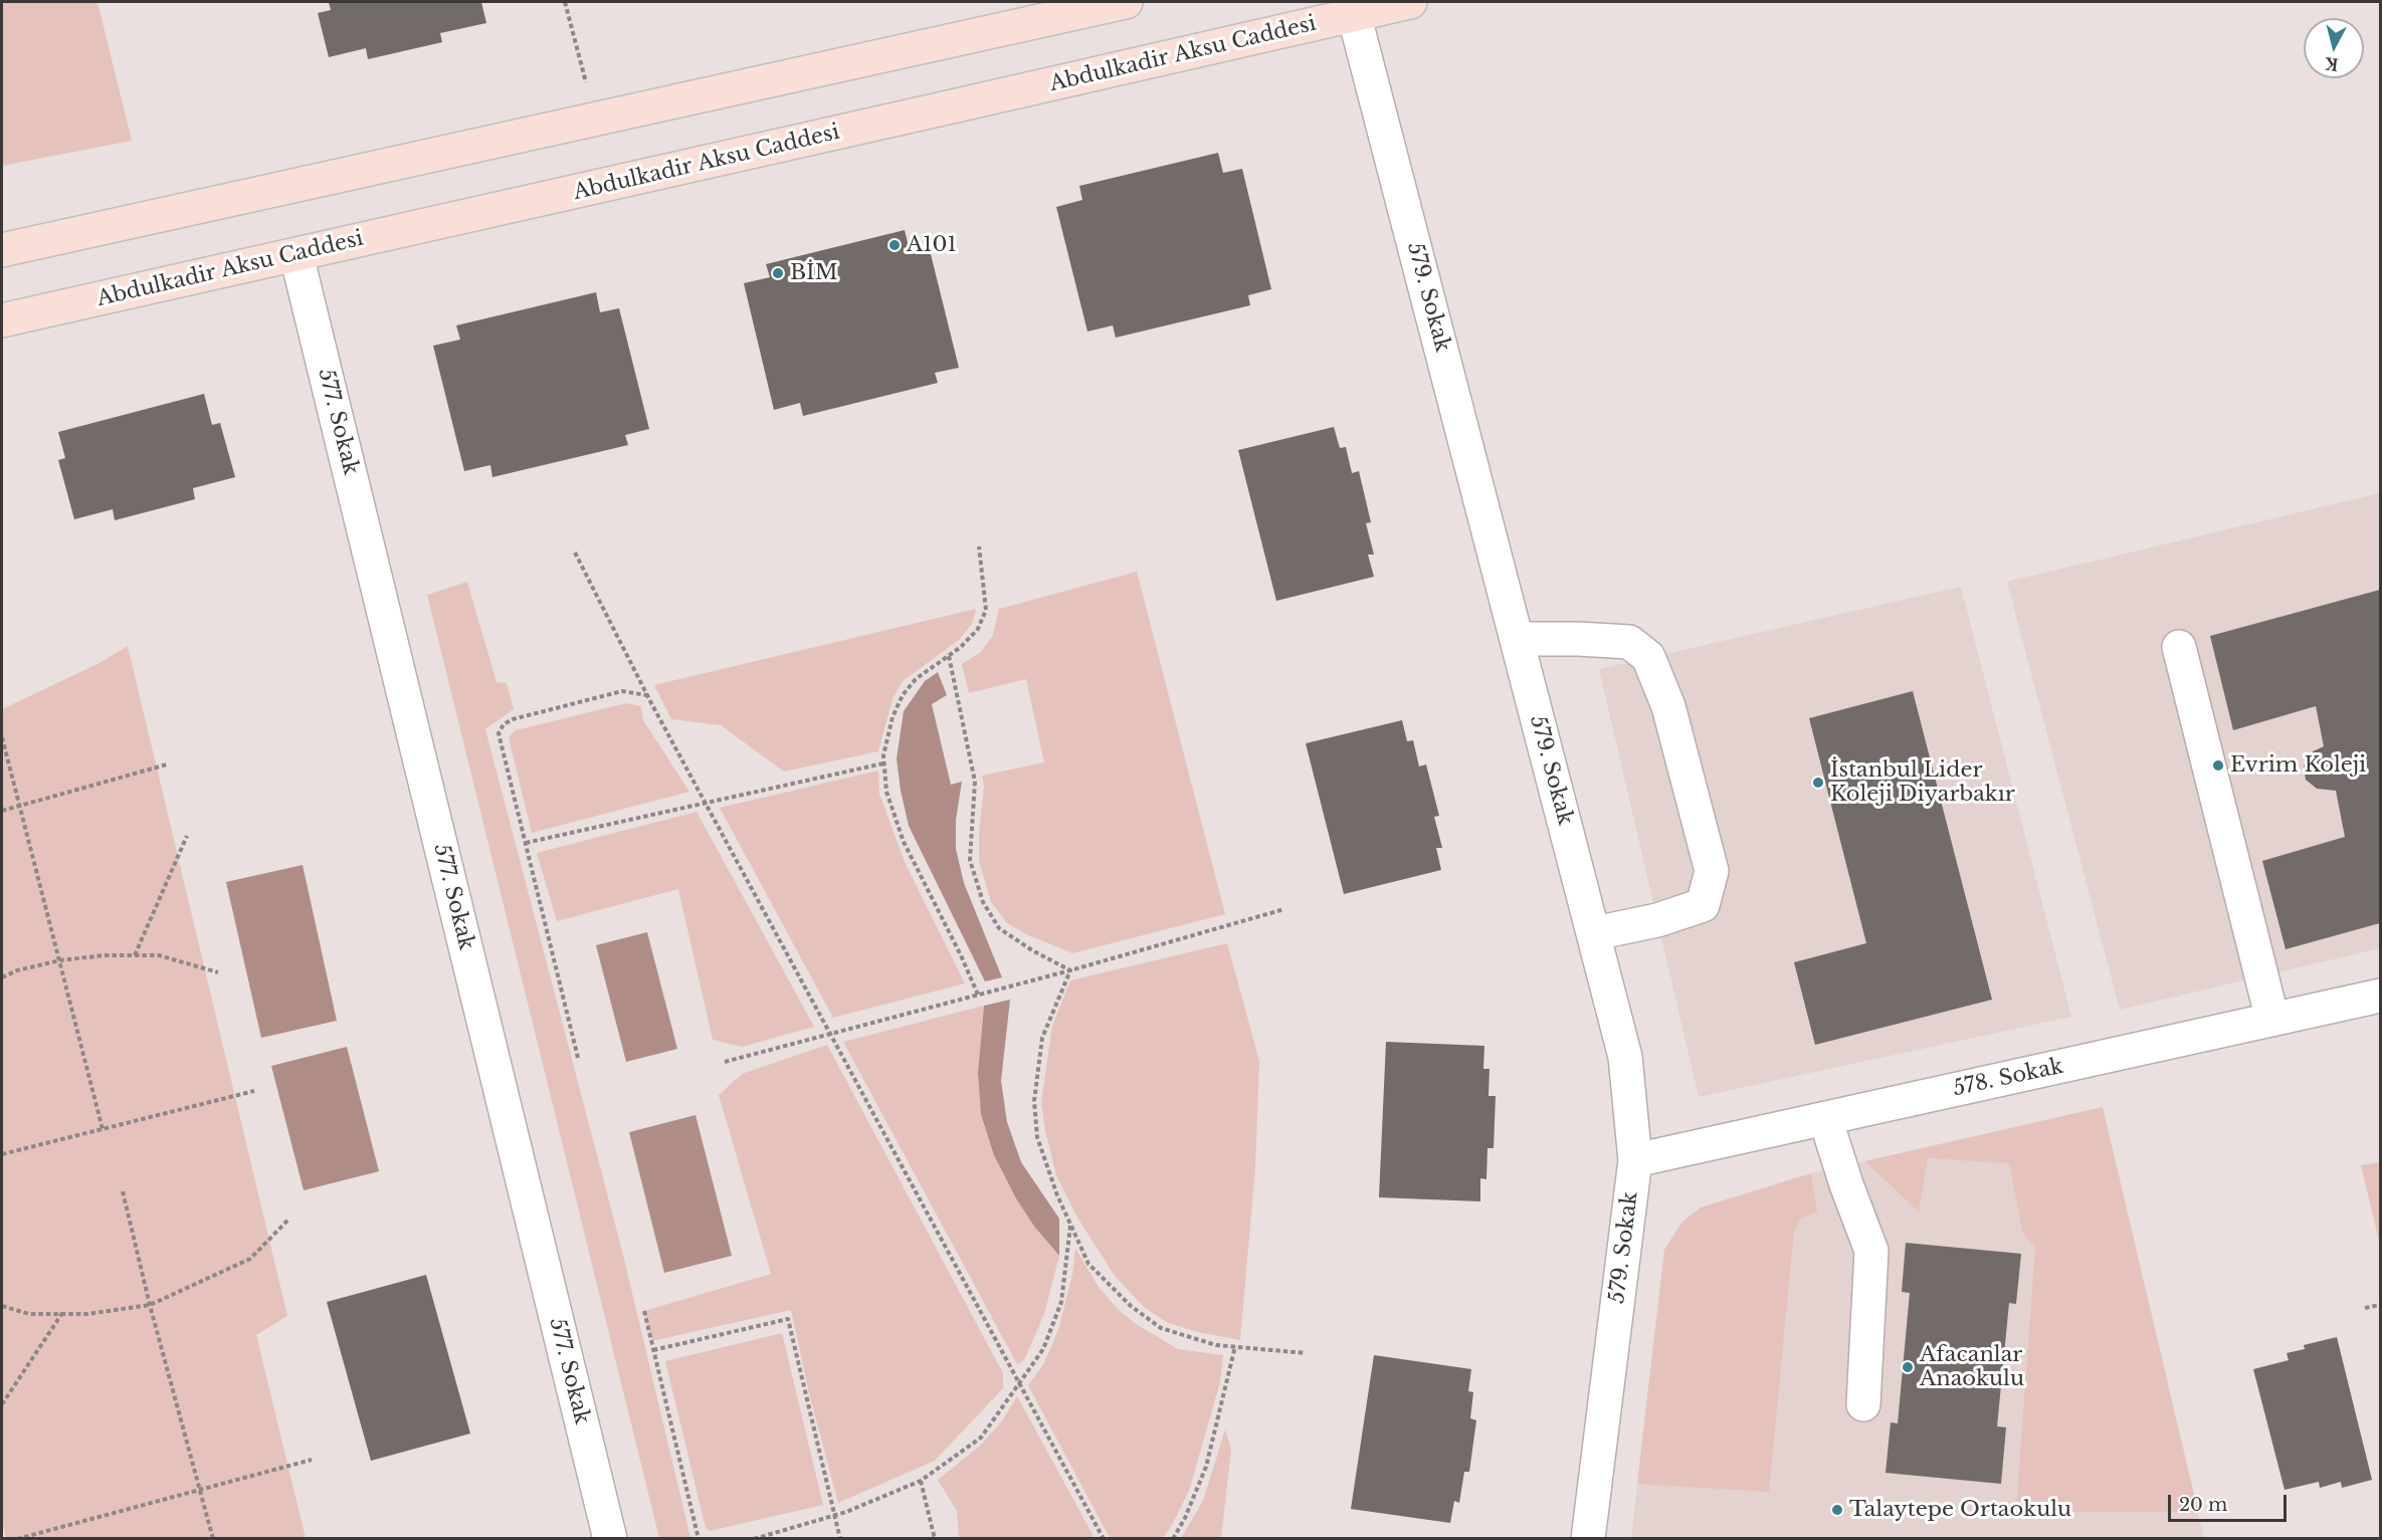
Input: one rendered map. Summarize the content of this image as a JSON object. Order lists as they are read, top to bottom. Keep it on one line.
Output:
{"streets":{"main road":["Abdulkadir Aksu Caddesi"],"street":["579. Sokak","577. Sokak","578. Sokak"]},"crossings":[["Abdulkadir Aksu Caddesi","579. Sokak"],["Abdulkadir Aksu Caddesi","577. Sokak"],["579. Sokak","578. Sokak"]],"places":["A101","BİM","Evrim Koleji","İstanbul Lider Koleji Diyarbakır","Afacanlar Anaokulu","Talaytepe Ortaokulu"],"scale_bar":"20 m","north":"bottom"}
